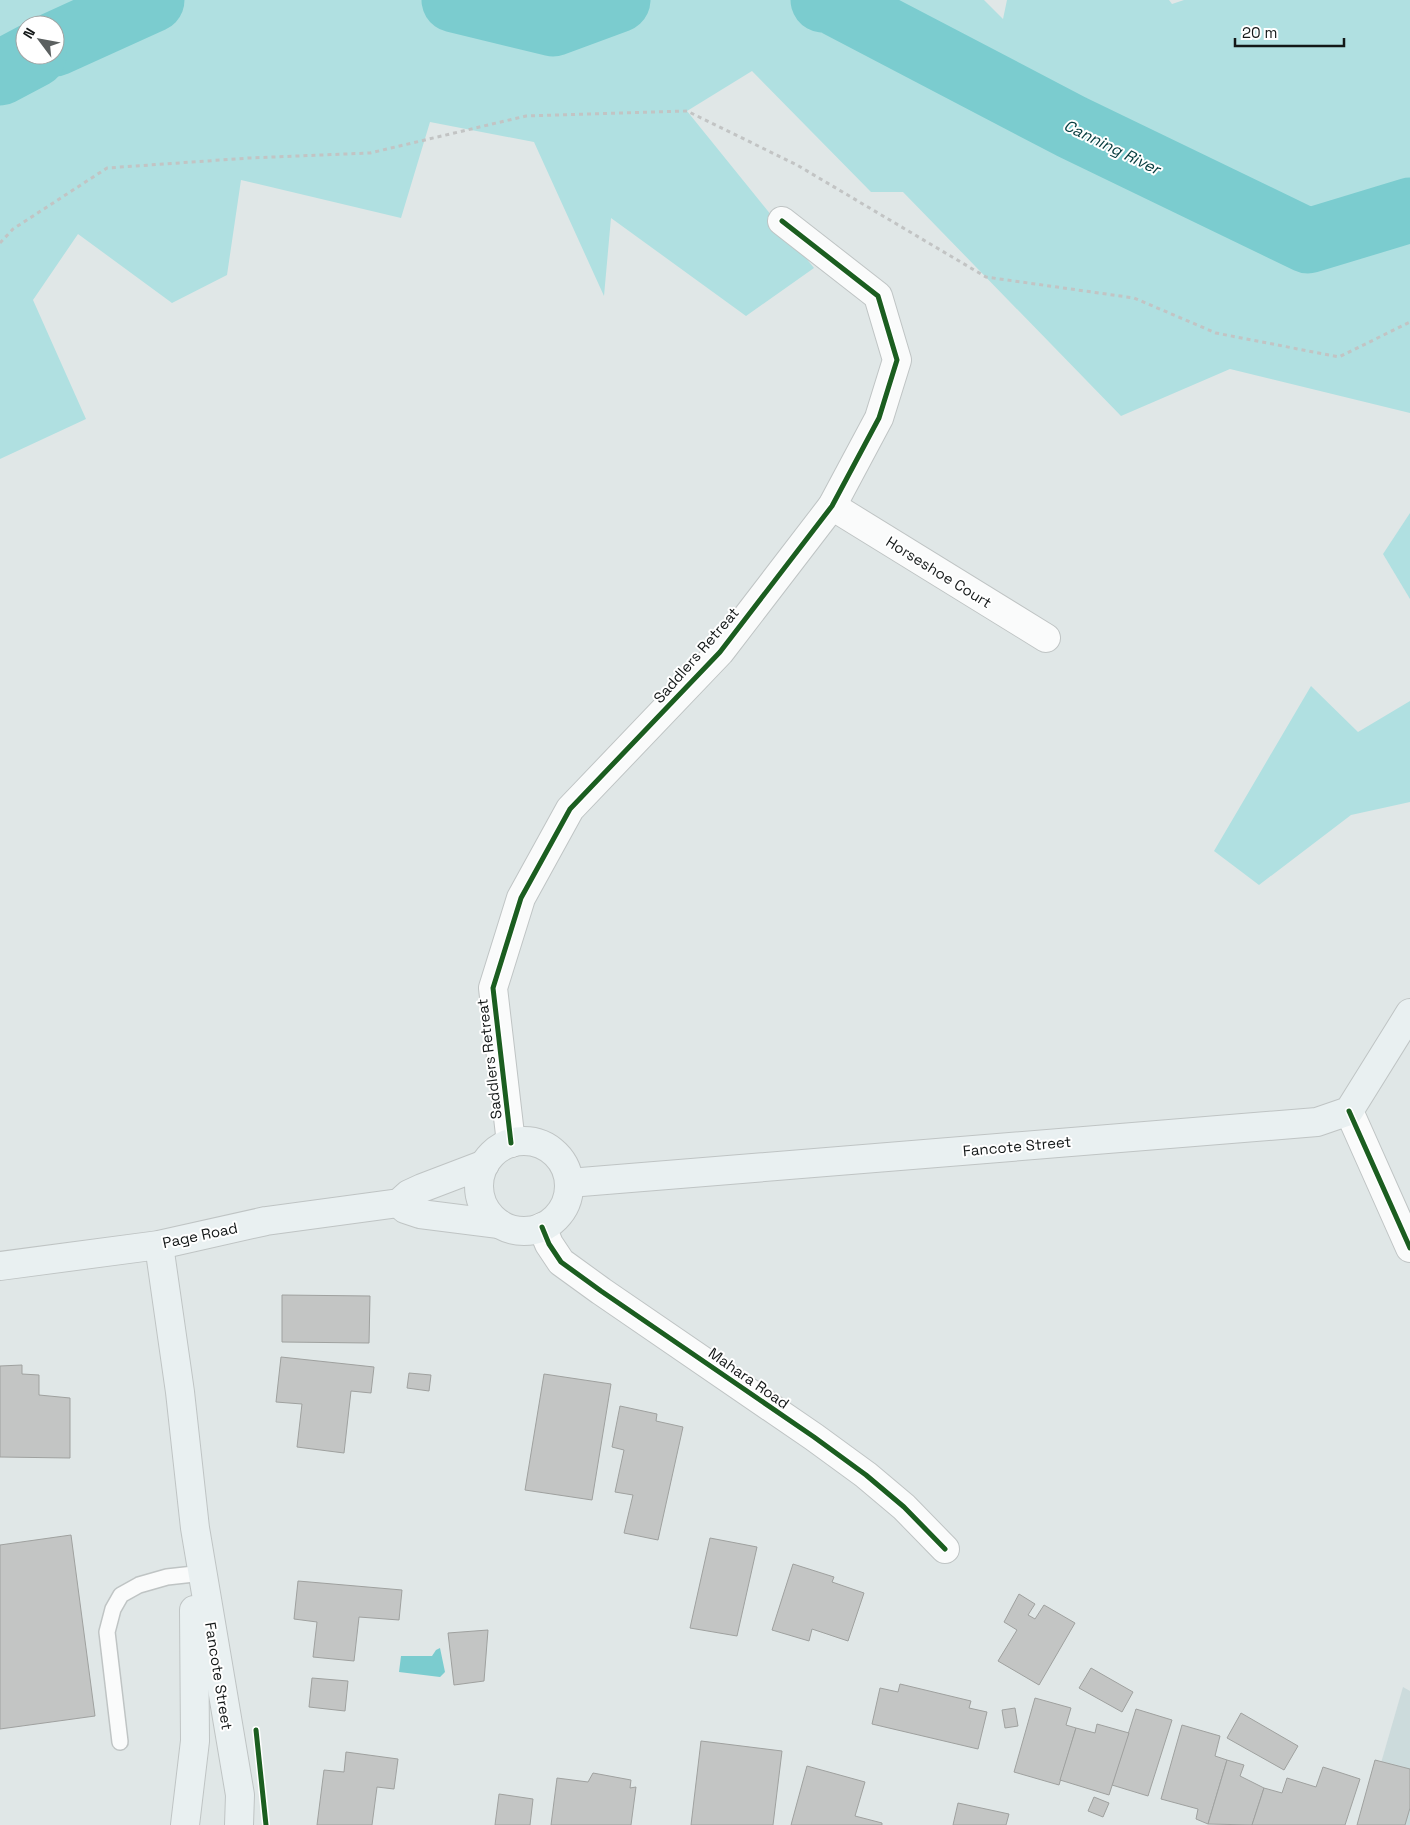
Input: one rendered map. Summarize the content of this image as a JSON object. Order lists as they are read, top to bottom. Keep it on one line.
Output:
{"streets":{"main road":["Fancote Street","Page Road"],"street":["Horseshoe Court","Saddlers Retreat","Mahara Road"]},"crossings":[["Horseshoe Court","Saddlers Retreat"],["Saddlers Retreat","Fancote Street"],["Saddlers Retreat","Page Road"],["Saddlers Retreat","Mahara Road"],["Fancote Street","Page Road"],["Fancote Street","Mahara Road"],["Page Road","Mahara Road"]],"water":["Canning River"],"scale_bar":"20 m","north":"top left"}
